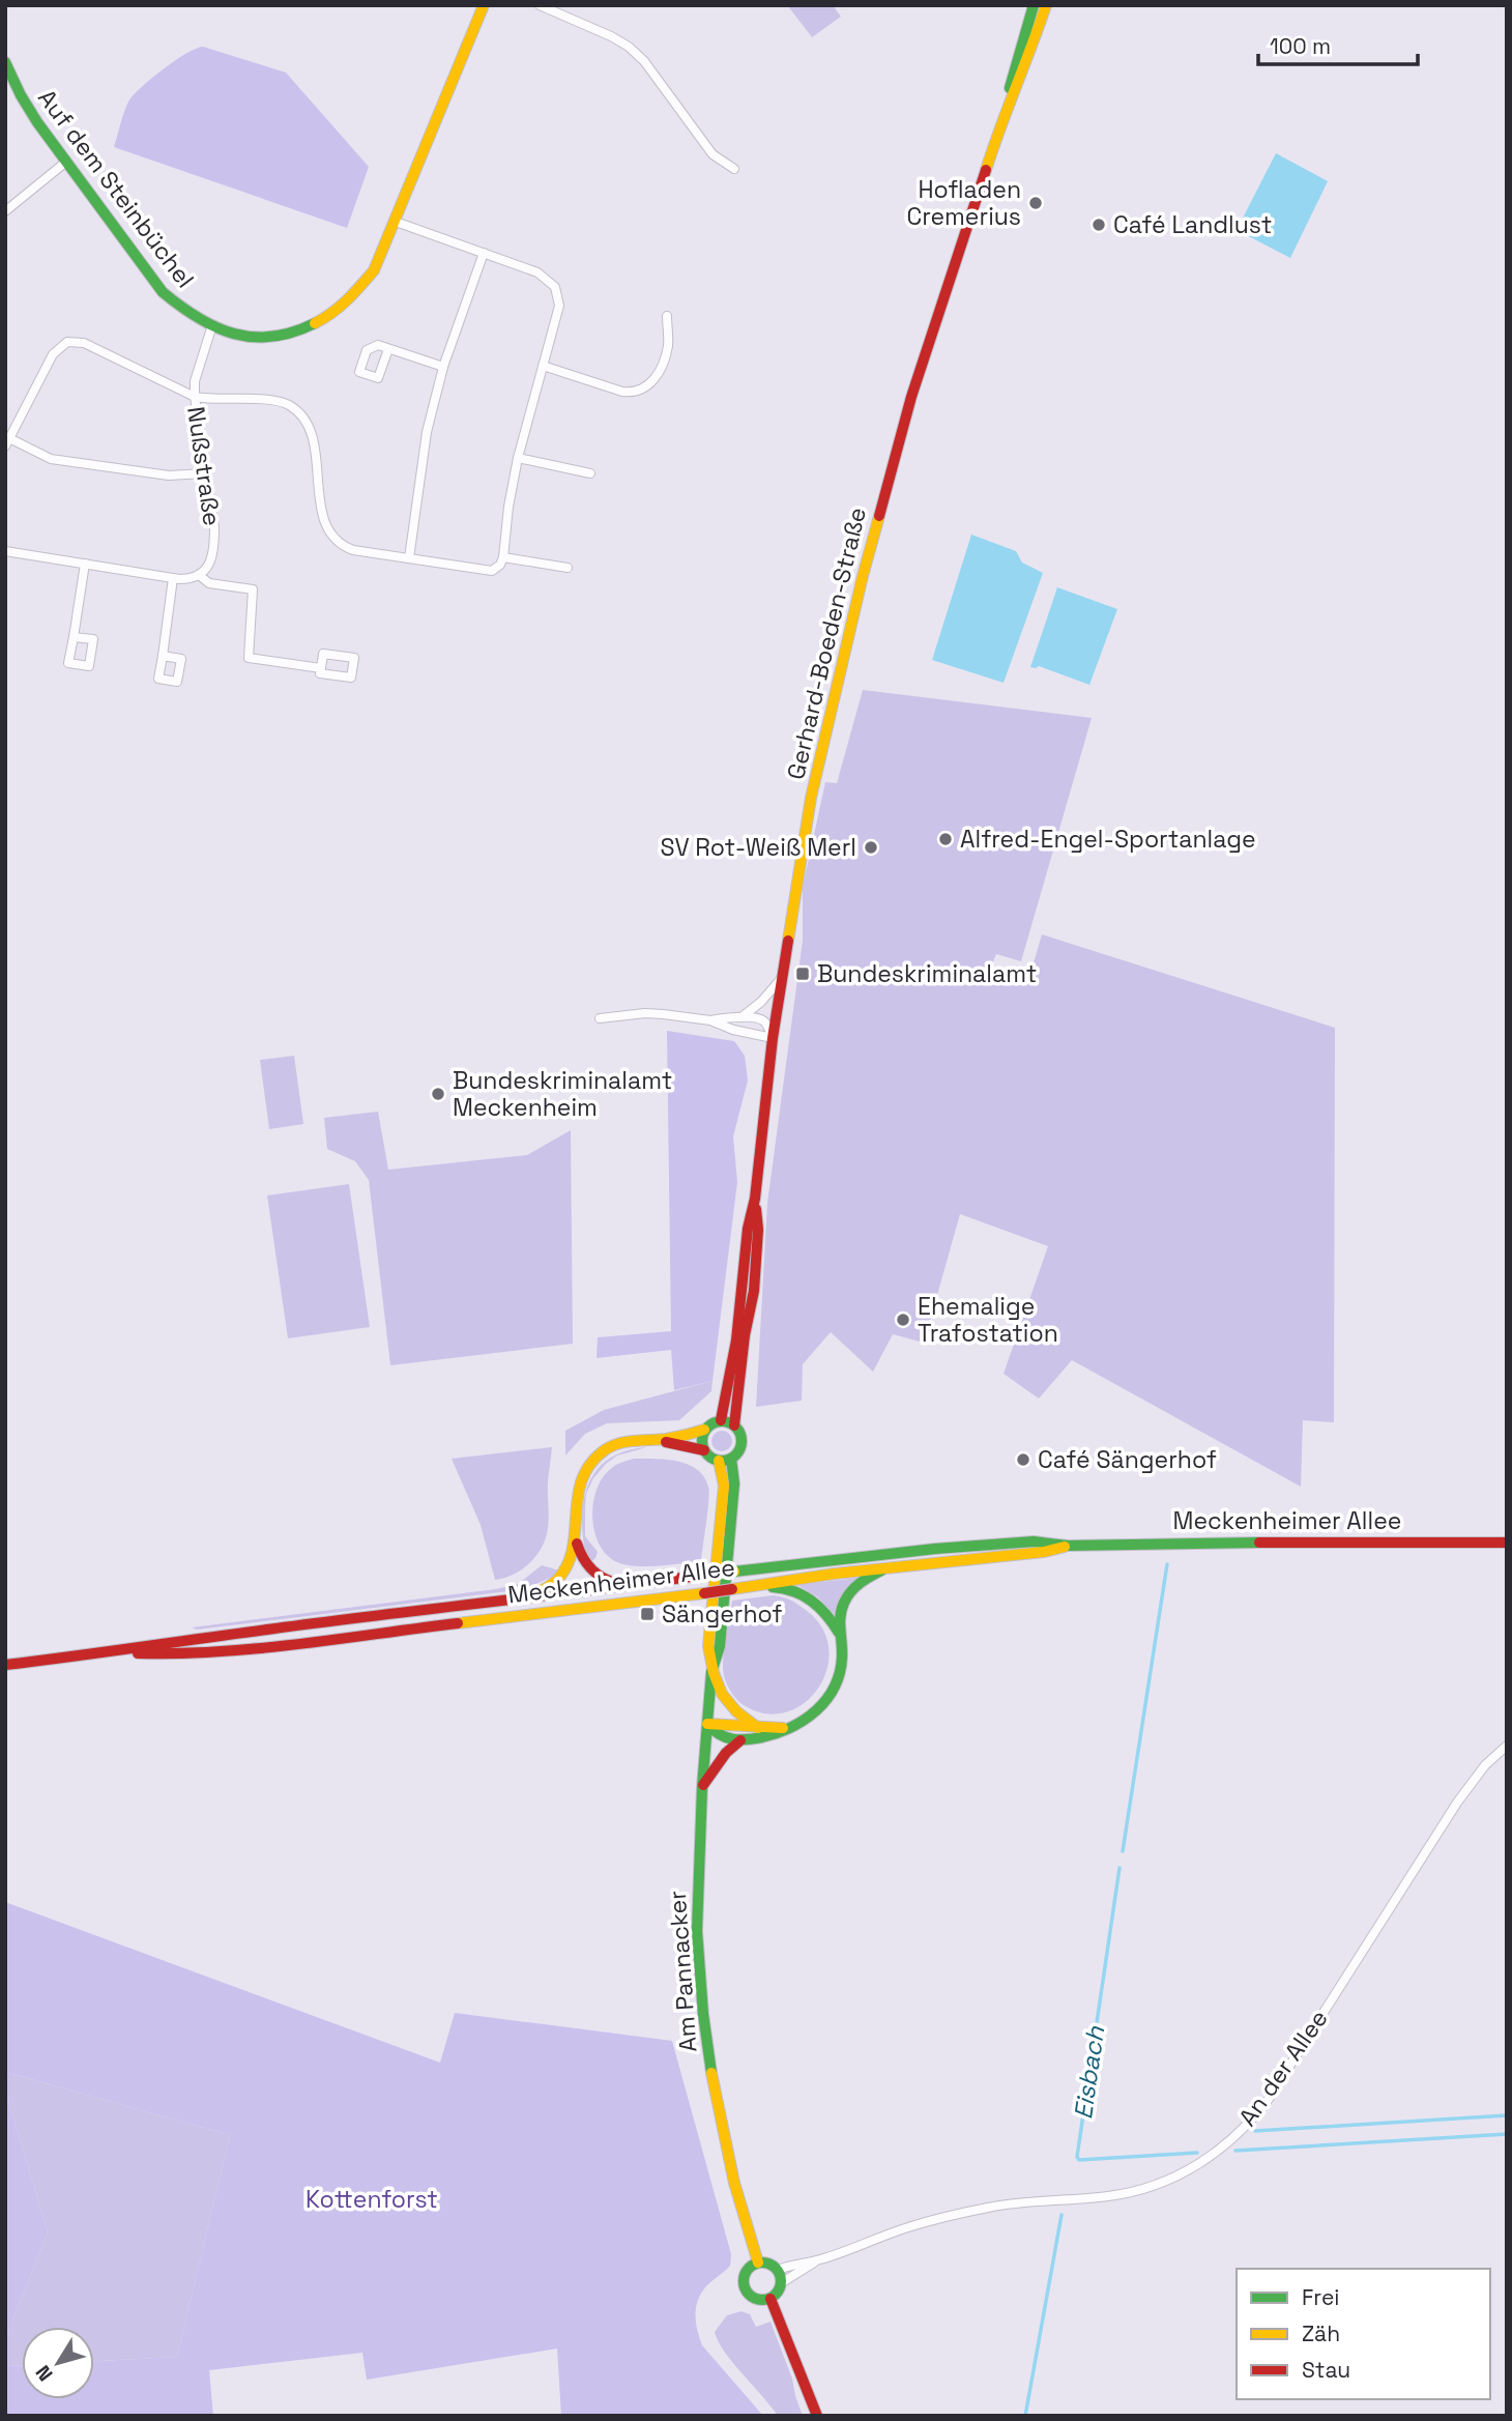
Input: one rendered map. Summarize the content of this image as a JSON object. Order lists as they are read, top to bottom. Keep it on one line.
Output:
{"streets":{"main road":["Auf dem Steinbüchel","Gerhard-Boeden-Straße","Meckenheimer Allee","Am Pannacker"],"street":["Nußstraße","An der Allee"]},"crossings":[["Auf dem Steinbüchel","Nußstraße"],["Gerhard-Boeden-Straße","Am Pannacker"],["Am Pannacker","An der Allee"]],"water":["Eisbach"],"parks":["Kottenforst"],"places":{"other":["Hofladen Cremerius","Café Landlust","Alfred-Engel-Sportanlage","SV Rot-Weiß Merl","Bundeskriminalamt Meckenheim","Ehemalige Trafostation","Café Sängerhof"],"transit":["Bundeskriminalamt","Sängerhof"]},"legend":["Frei","Zäh","Stau"],"scale_bar":"100 m","north":"bottom left"}
